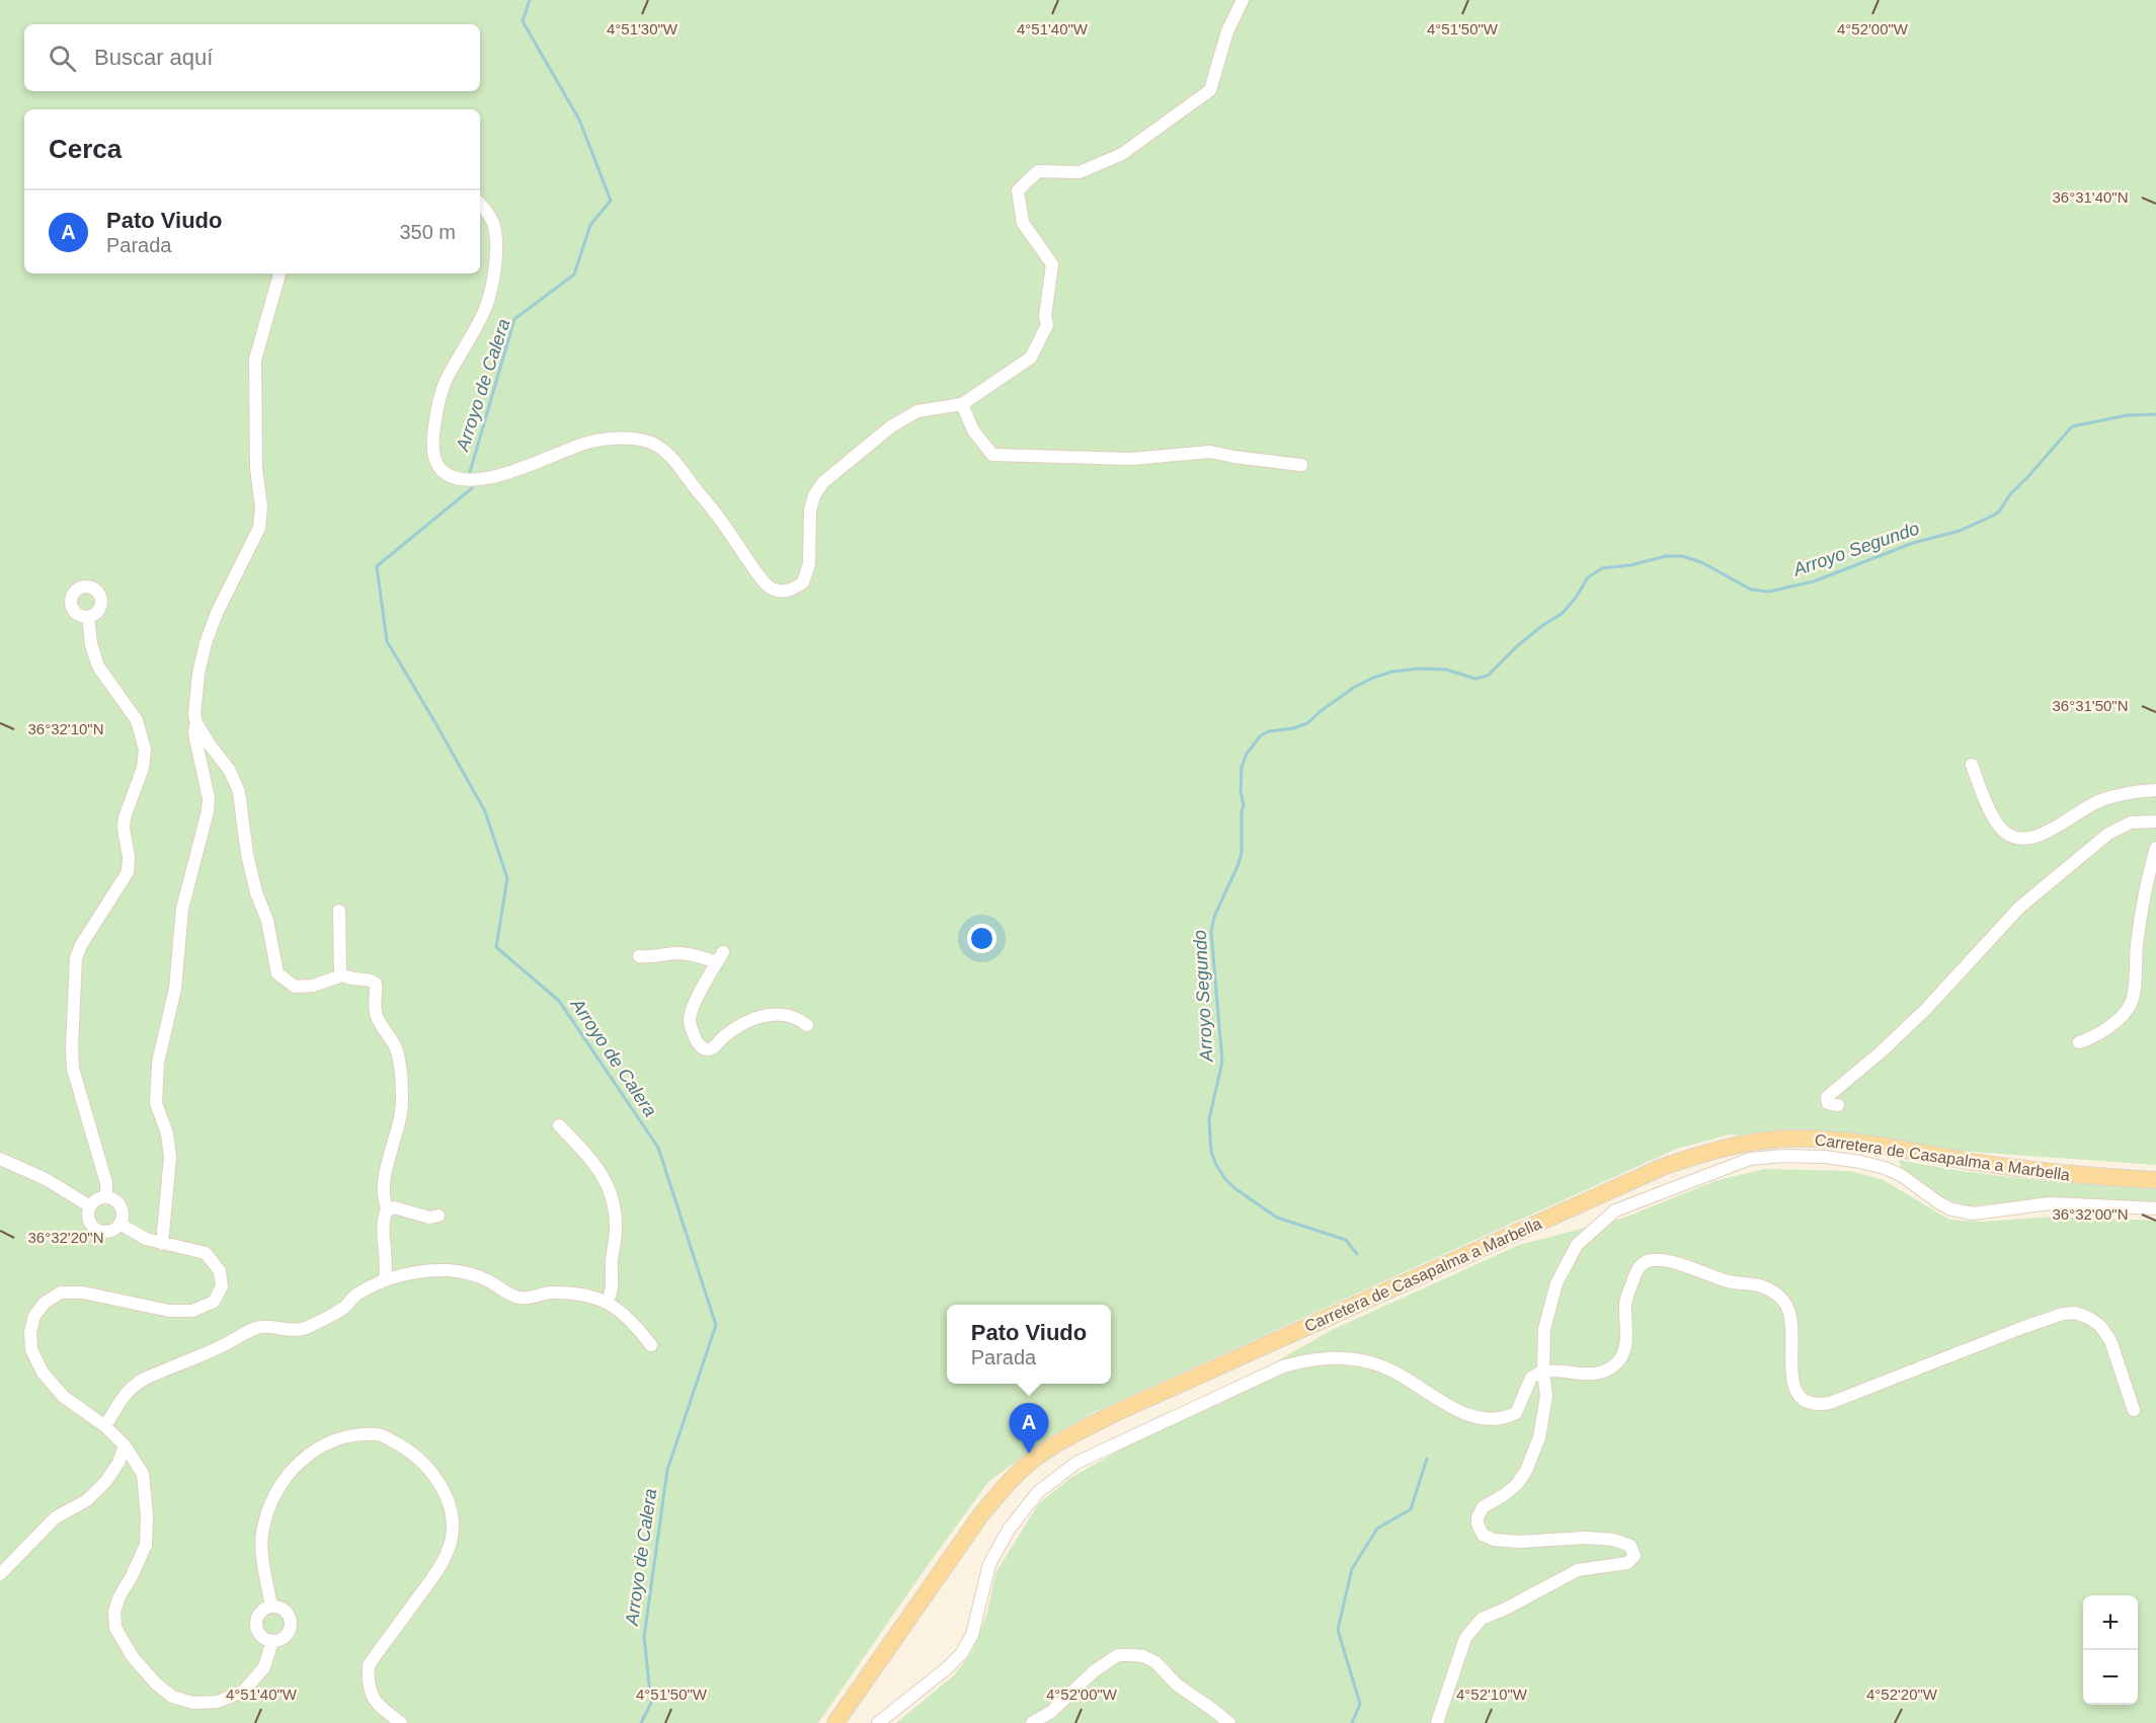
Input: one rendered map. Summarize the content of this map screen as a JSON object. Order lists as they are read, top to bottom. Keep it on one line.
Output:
{"streets":{"main road":["Carretera de Casapalma a Marbella"]},"water":["Arroyo de Calera","Arroyo Segundo"],"page":{"search":"Buscar aquí","heading":"Cerca","list":[{"mark":"A","name":"Pato Viudo","note":"Parada","value":"350 m"}],"popup":["Pato Viudo","Parada"],"pins":"A","map_buttons":["+","−"]},"coordinates":["4°51'30\"W","4°51'40\"W","4°51'50\"W","4°52'00\"W","36°31'40\"N","36°31'50\"N","36°32'10\"N","36°32'00\"N","36°32'20\"N","4°52'10\"W","4°52'20\"W"]}
